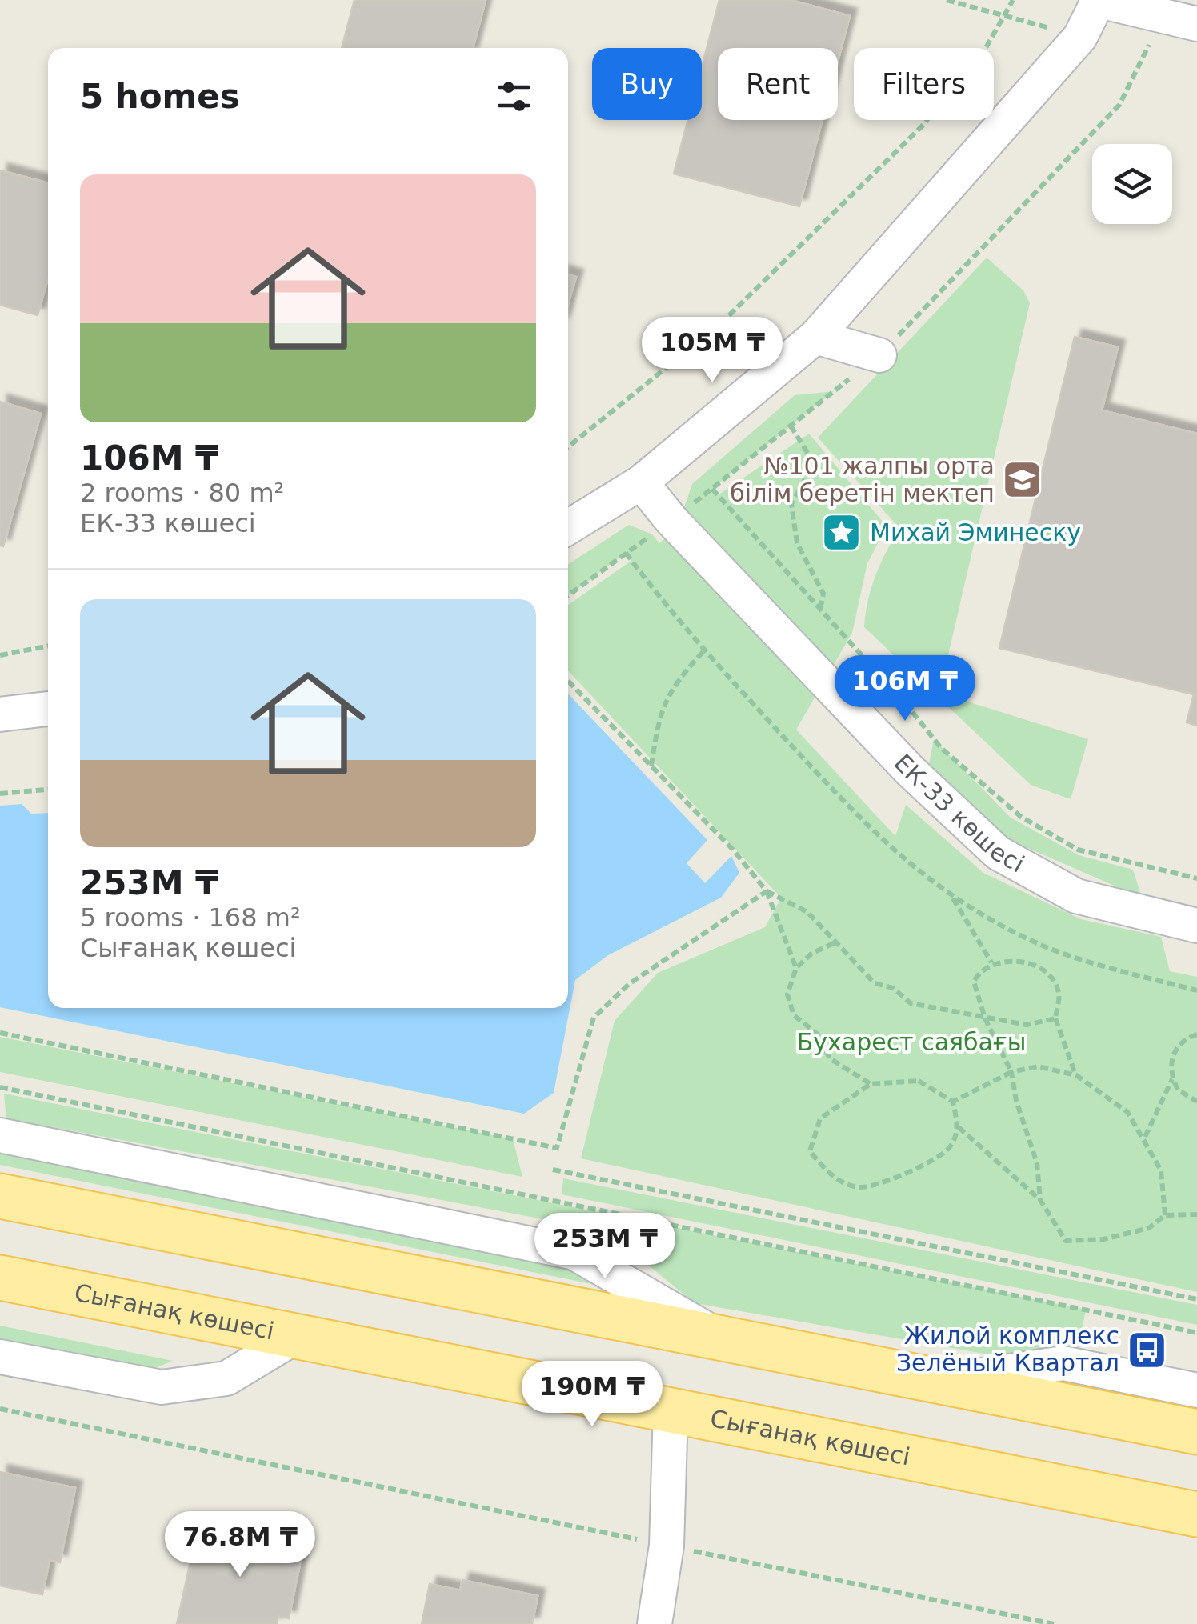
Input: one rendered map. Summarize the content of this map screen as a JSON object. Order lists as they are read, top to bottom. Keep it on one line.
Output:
{"streets":{"main road":["Сығанақ көшесі"],"street":["ЕК-33 көшесі"]},"parks":["Бухарест саябағы"],"places":{"school or university":["№101 жалпы орта білім беретін мектеп"],"place":["Михай Эминеску"],"bus stop":["Жилой комплекс Зелёный Квартал"]},"page":{"chip":["Buy","Rent","Filters"],"heading":"5 homes","list":[{"name":"106M ₸","note":"2 rooms · 80 m² · ЕК-33 көшесі"},{"name":"253M ₸","note":"5 rooms · 168 m² · Сығанақ көшесі"}],"price":["105M ₸","106M ₸","253M ₸","190M ₸","76.8M ₸"]}}
